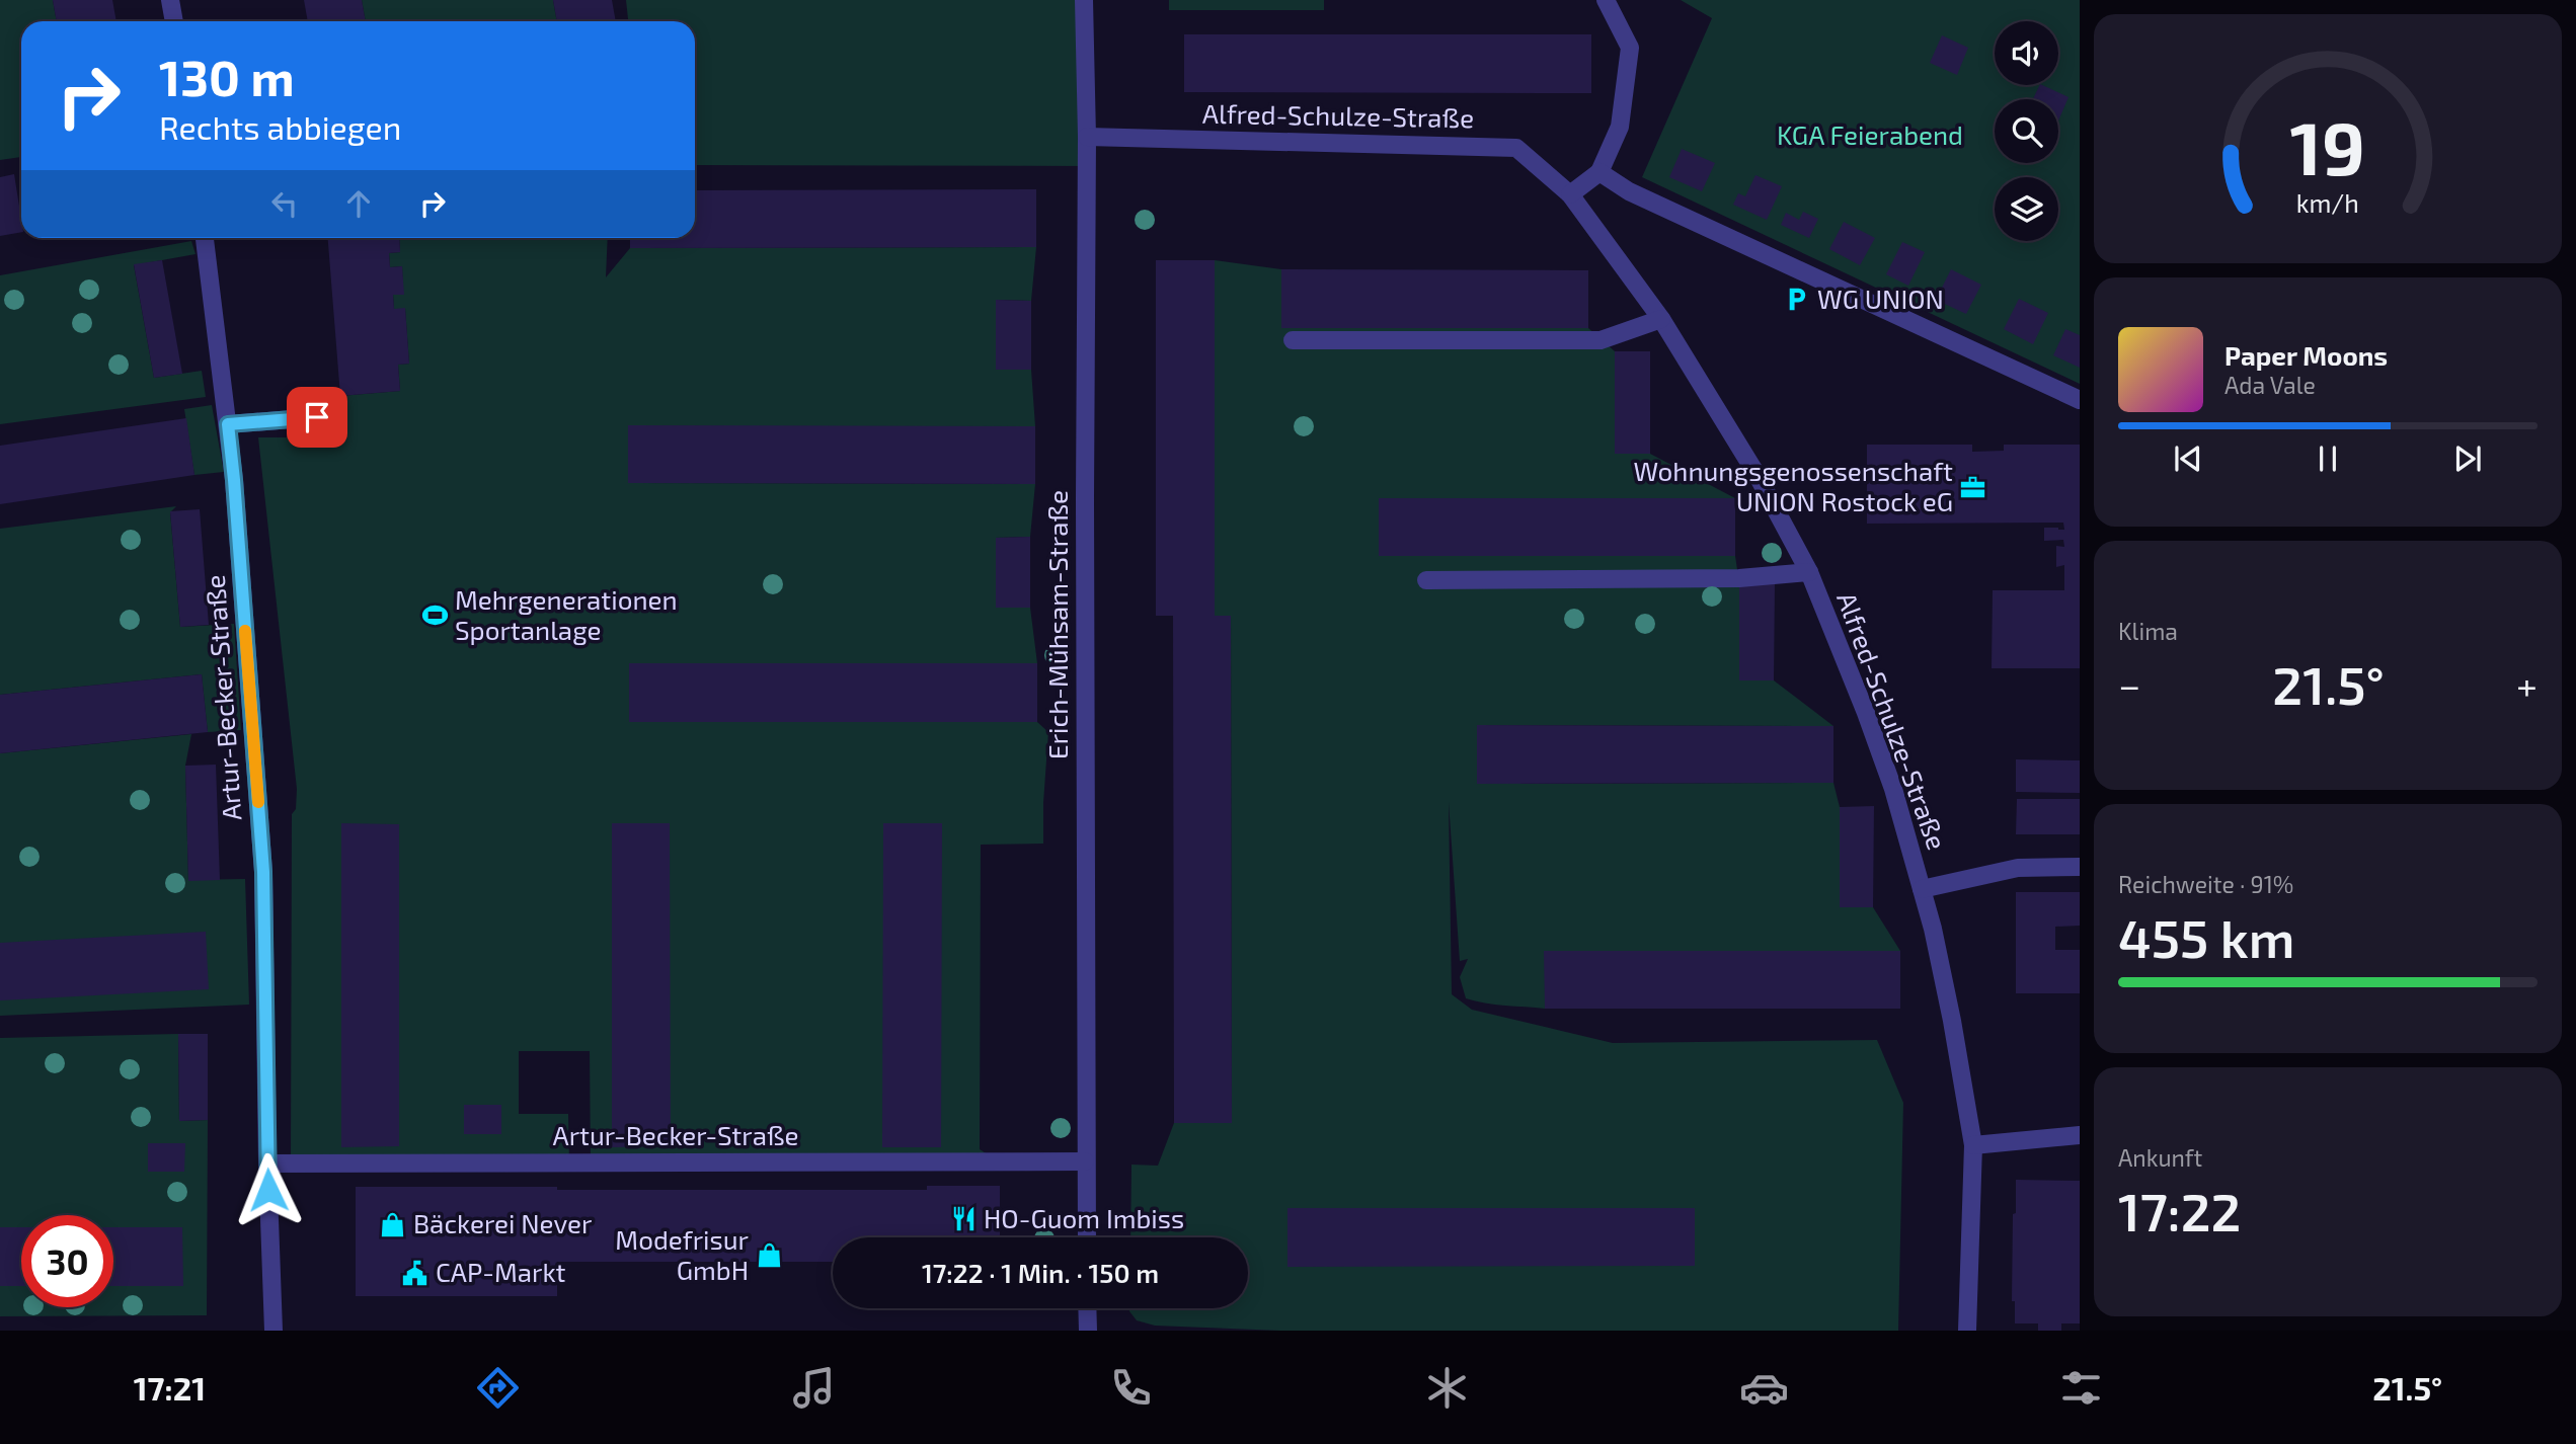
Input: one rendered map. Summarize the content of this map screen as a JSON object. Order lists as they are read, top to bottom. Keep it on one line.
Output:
{"streets":{"street":["Alfred-Schulze-Straße","Erich-Mühsam-Straße","Artur-Becker-Straße"]},"crossings":[["Alfred-Schulze-Straße","Erich-Mühsam-Straße"],["Erich-Mühsam-Straße","Artur-Becker-Straße"]],"parks":["KGA Feierabend"],"places":{"parking":["WG UNION"],"office":["Wohnungsgenossenschaft UNION Rostock eG"],"sports":["Mehrgenerationen Sportanlage"],"restaurant":["HO-Guom Imbiss"],"shop":["Bäckerei Never","Modefrisur GmbH"],"public building":["CAP-Markt"]},"page":{"turn":["130 m","Rechts abbiegen"],"song":["Paper Moons","Ada Vale"],"tile":["Klima",["Reichweite · 91%","455 km"],["Ankunft","17:22"]],"heat":["−","21.5°","+"],"limit":"30","trip":"17:22 · 1 Min. · 150 m","tabs":["17:21","21.5°"],"gauge":["19","km/h"]}}
